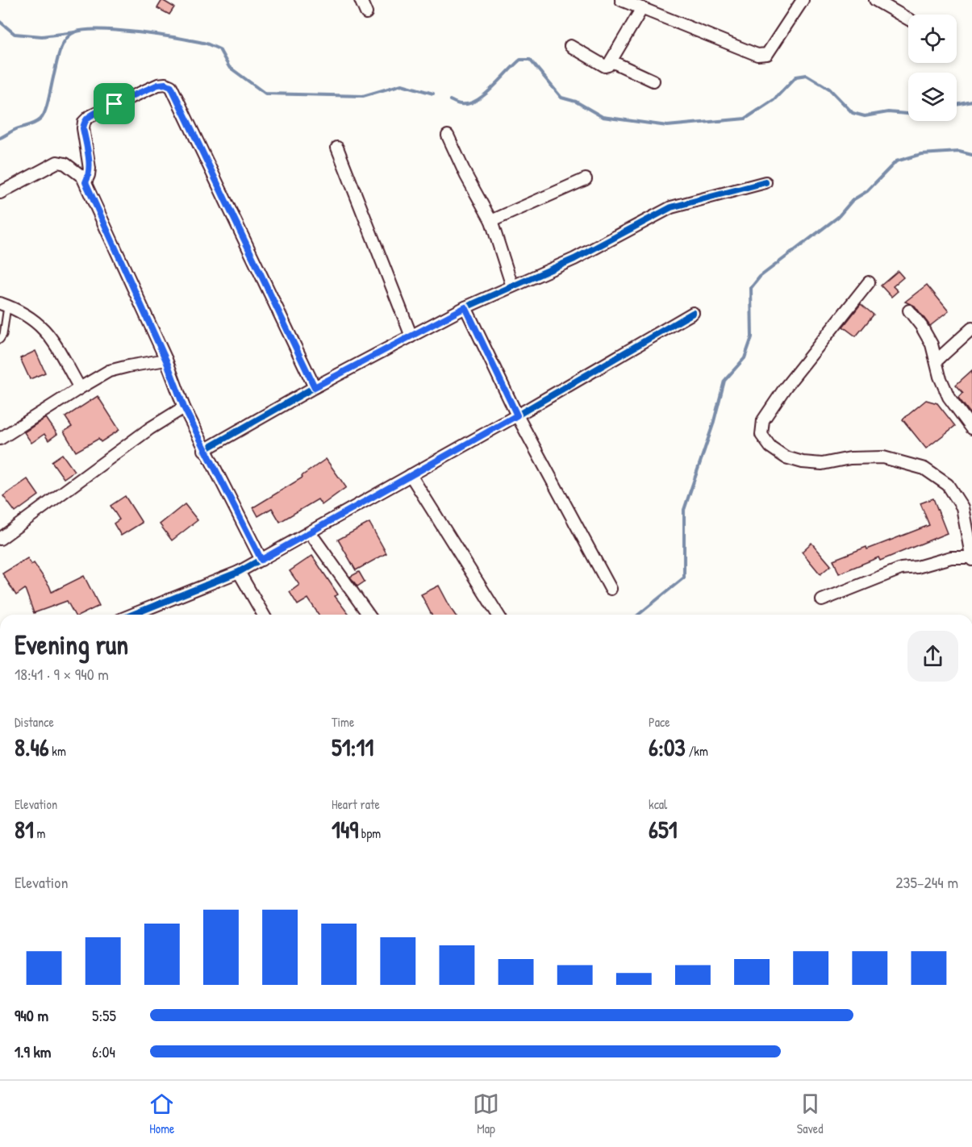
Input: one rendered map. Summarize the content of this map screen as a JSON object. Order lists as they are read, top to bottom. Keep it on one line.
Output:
{"page":{"heading":["Evening run","18:41 · 9 × 940 m"],"stats":[["Distance","8.46 km"],["Time","51:11"],["Pace","6:03 /km"],["Elevation","81 m"],["Heart rate","149 bpm"],["kcal","651"]],"chart":["Elevation","235–244 m"],"list":[{"name":"940 m","note":"5:55"},{"name":"1.9 km","note":"6:04"}],"tabs":["Home","Map","Saved"]}}
